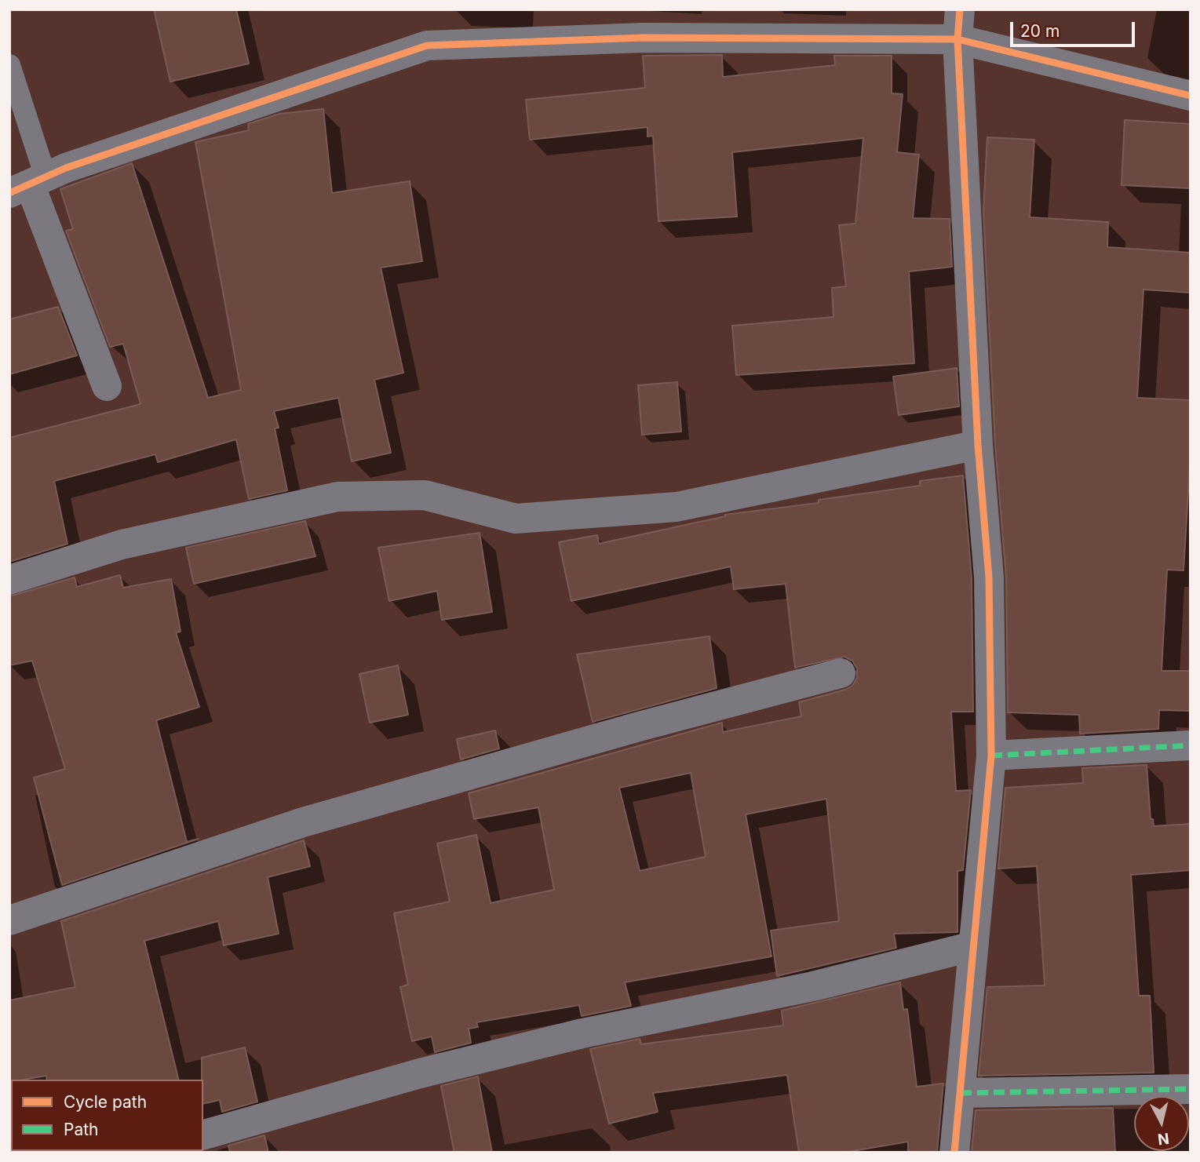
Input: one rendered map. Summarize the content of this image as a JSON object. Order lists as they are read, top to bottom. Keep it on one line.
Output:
{"legend":["Cycle path","Path"],"scale_bar":"20 m","north":"bottom"}
